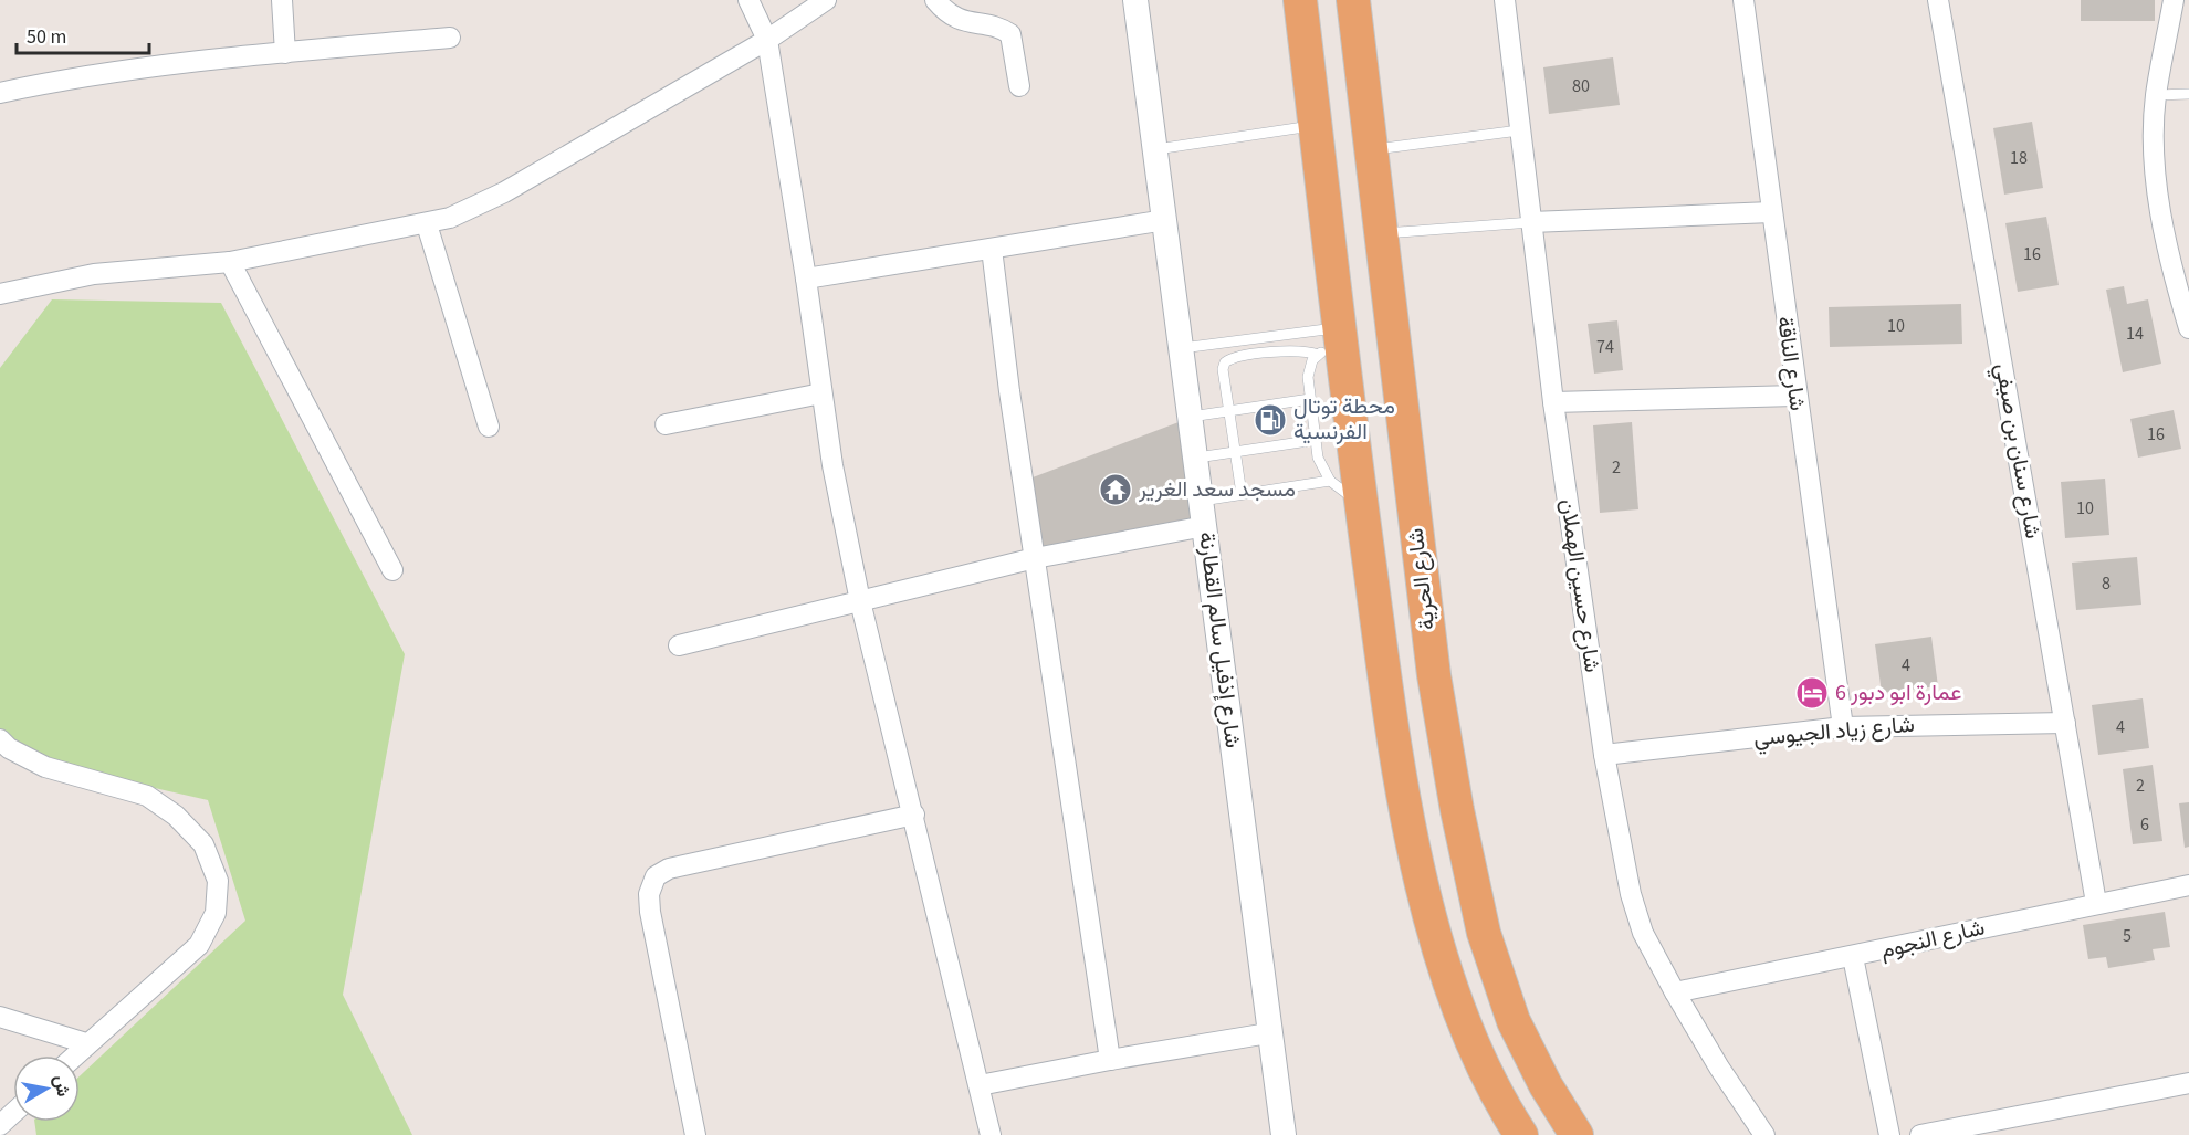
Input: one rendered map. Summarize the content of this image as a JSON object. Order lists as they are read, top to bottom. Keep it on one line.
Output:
{"streets":{"highway":["شارع الحرية"],"street":["شارع الناقة","شارع سنان بن صيفي","شارع حسين الهملان","شارع إذفيل سالم القطارنة","شارع زياد الجيوسي","شارع النجوم"]},"crossings":[["شارع الناقة","شارع زياد الجيوسي"],["شارع سنان بن صيفي","شارع زياد الجيوسي"],["شارع سنان بن صيفي","شارع النجوم"],["شارع حسين الهملان","شارع زياد الجيوسي"],["شارع حسين الهملان","شارع النجوم"]],"places":{"fuel station":["محطة توتال الفرنسية"],"temple":["مسجد سعد الغرير"],"hotel":["عمارة ابو دبور 6"]},"house_numbers":["80","18","16","10","14","74","16","2","10","8","4","4","2","6","5"],"scale_bar":"50 m","north":"right"}
